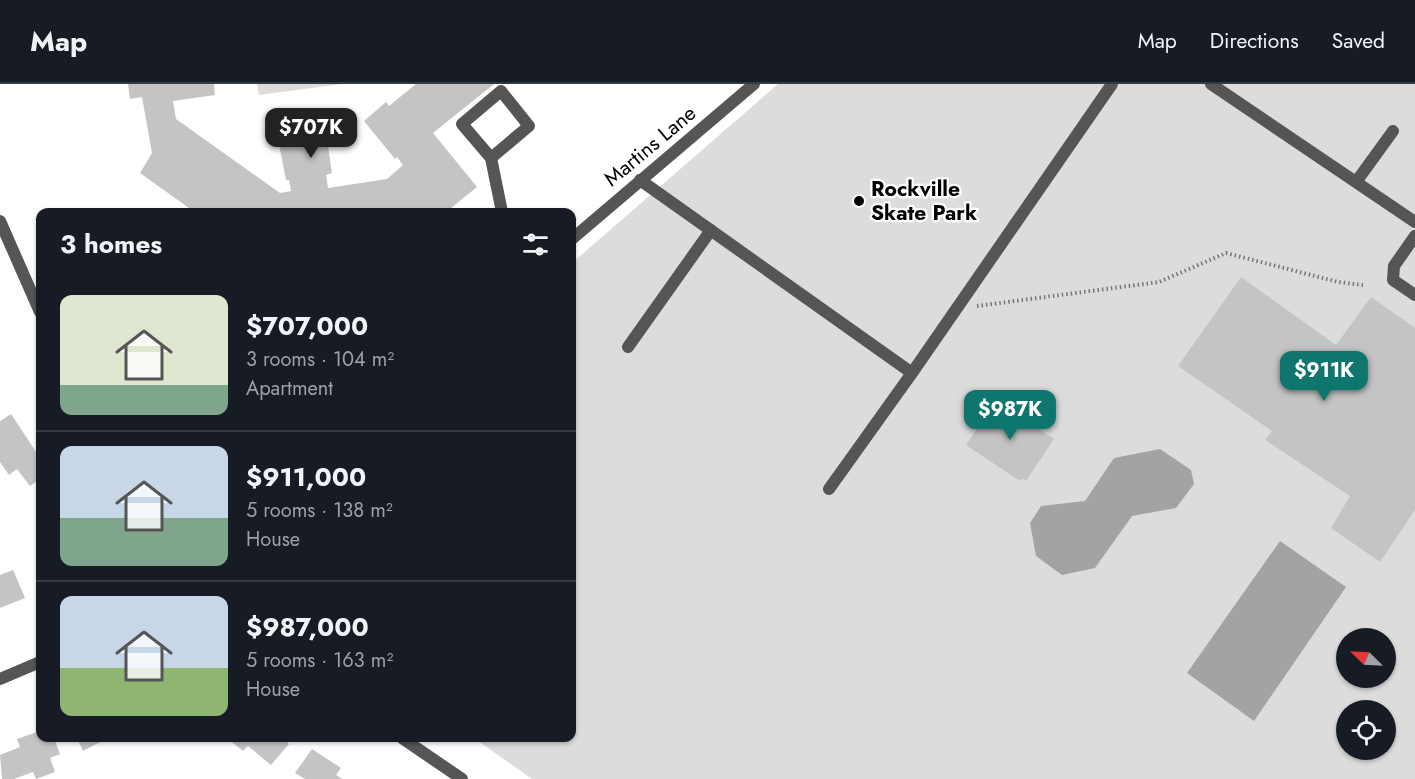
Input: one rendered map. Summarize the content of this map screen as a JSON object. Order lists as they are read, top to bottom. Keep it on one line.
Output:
{"streets":{"street":["Martins Lane"]},"places":["Rockville Skate Park"],"north":"top left","page":{"header":"Map","nav":["Map","Directions","Saved"],"price":["$707K","$911K","$987K"],"heading":"3 homes","list":[{"name":"$707,000","note":"3 rooms · 104 m² · Apartment"},{"name":"$911,000","note":"5 rooms · 138 m² · House"},{"name":"$987,000","note":"5 rooms · 163 m² · House"}]}}
